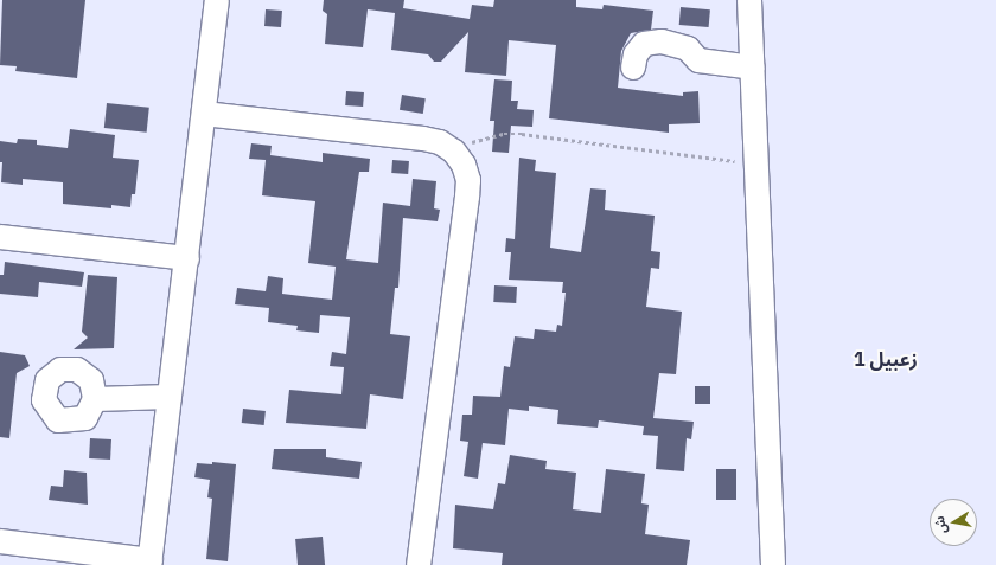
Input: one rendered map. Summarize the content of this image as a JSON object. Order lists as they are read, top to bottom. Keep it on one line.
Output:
{"districts":["زعبيل 1"],"north":"left"}
